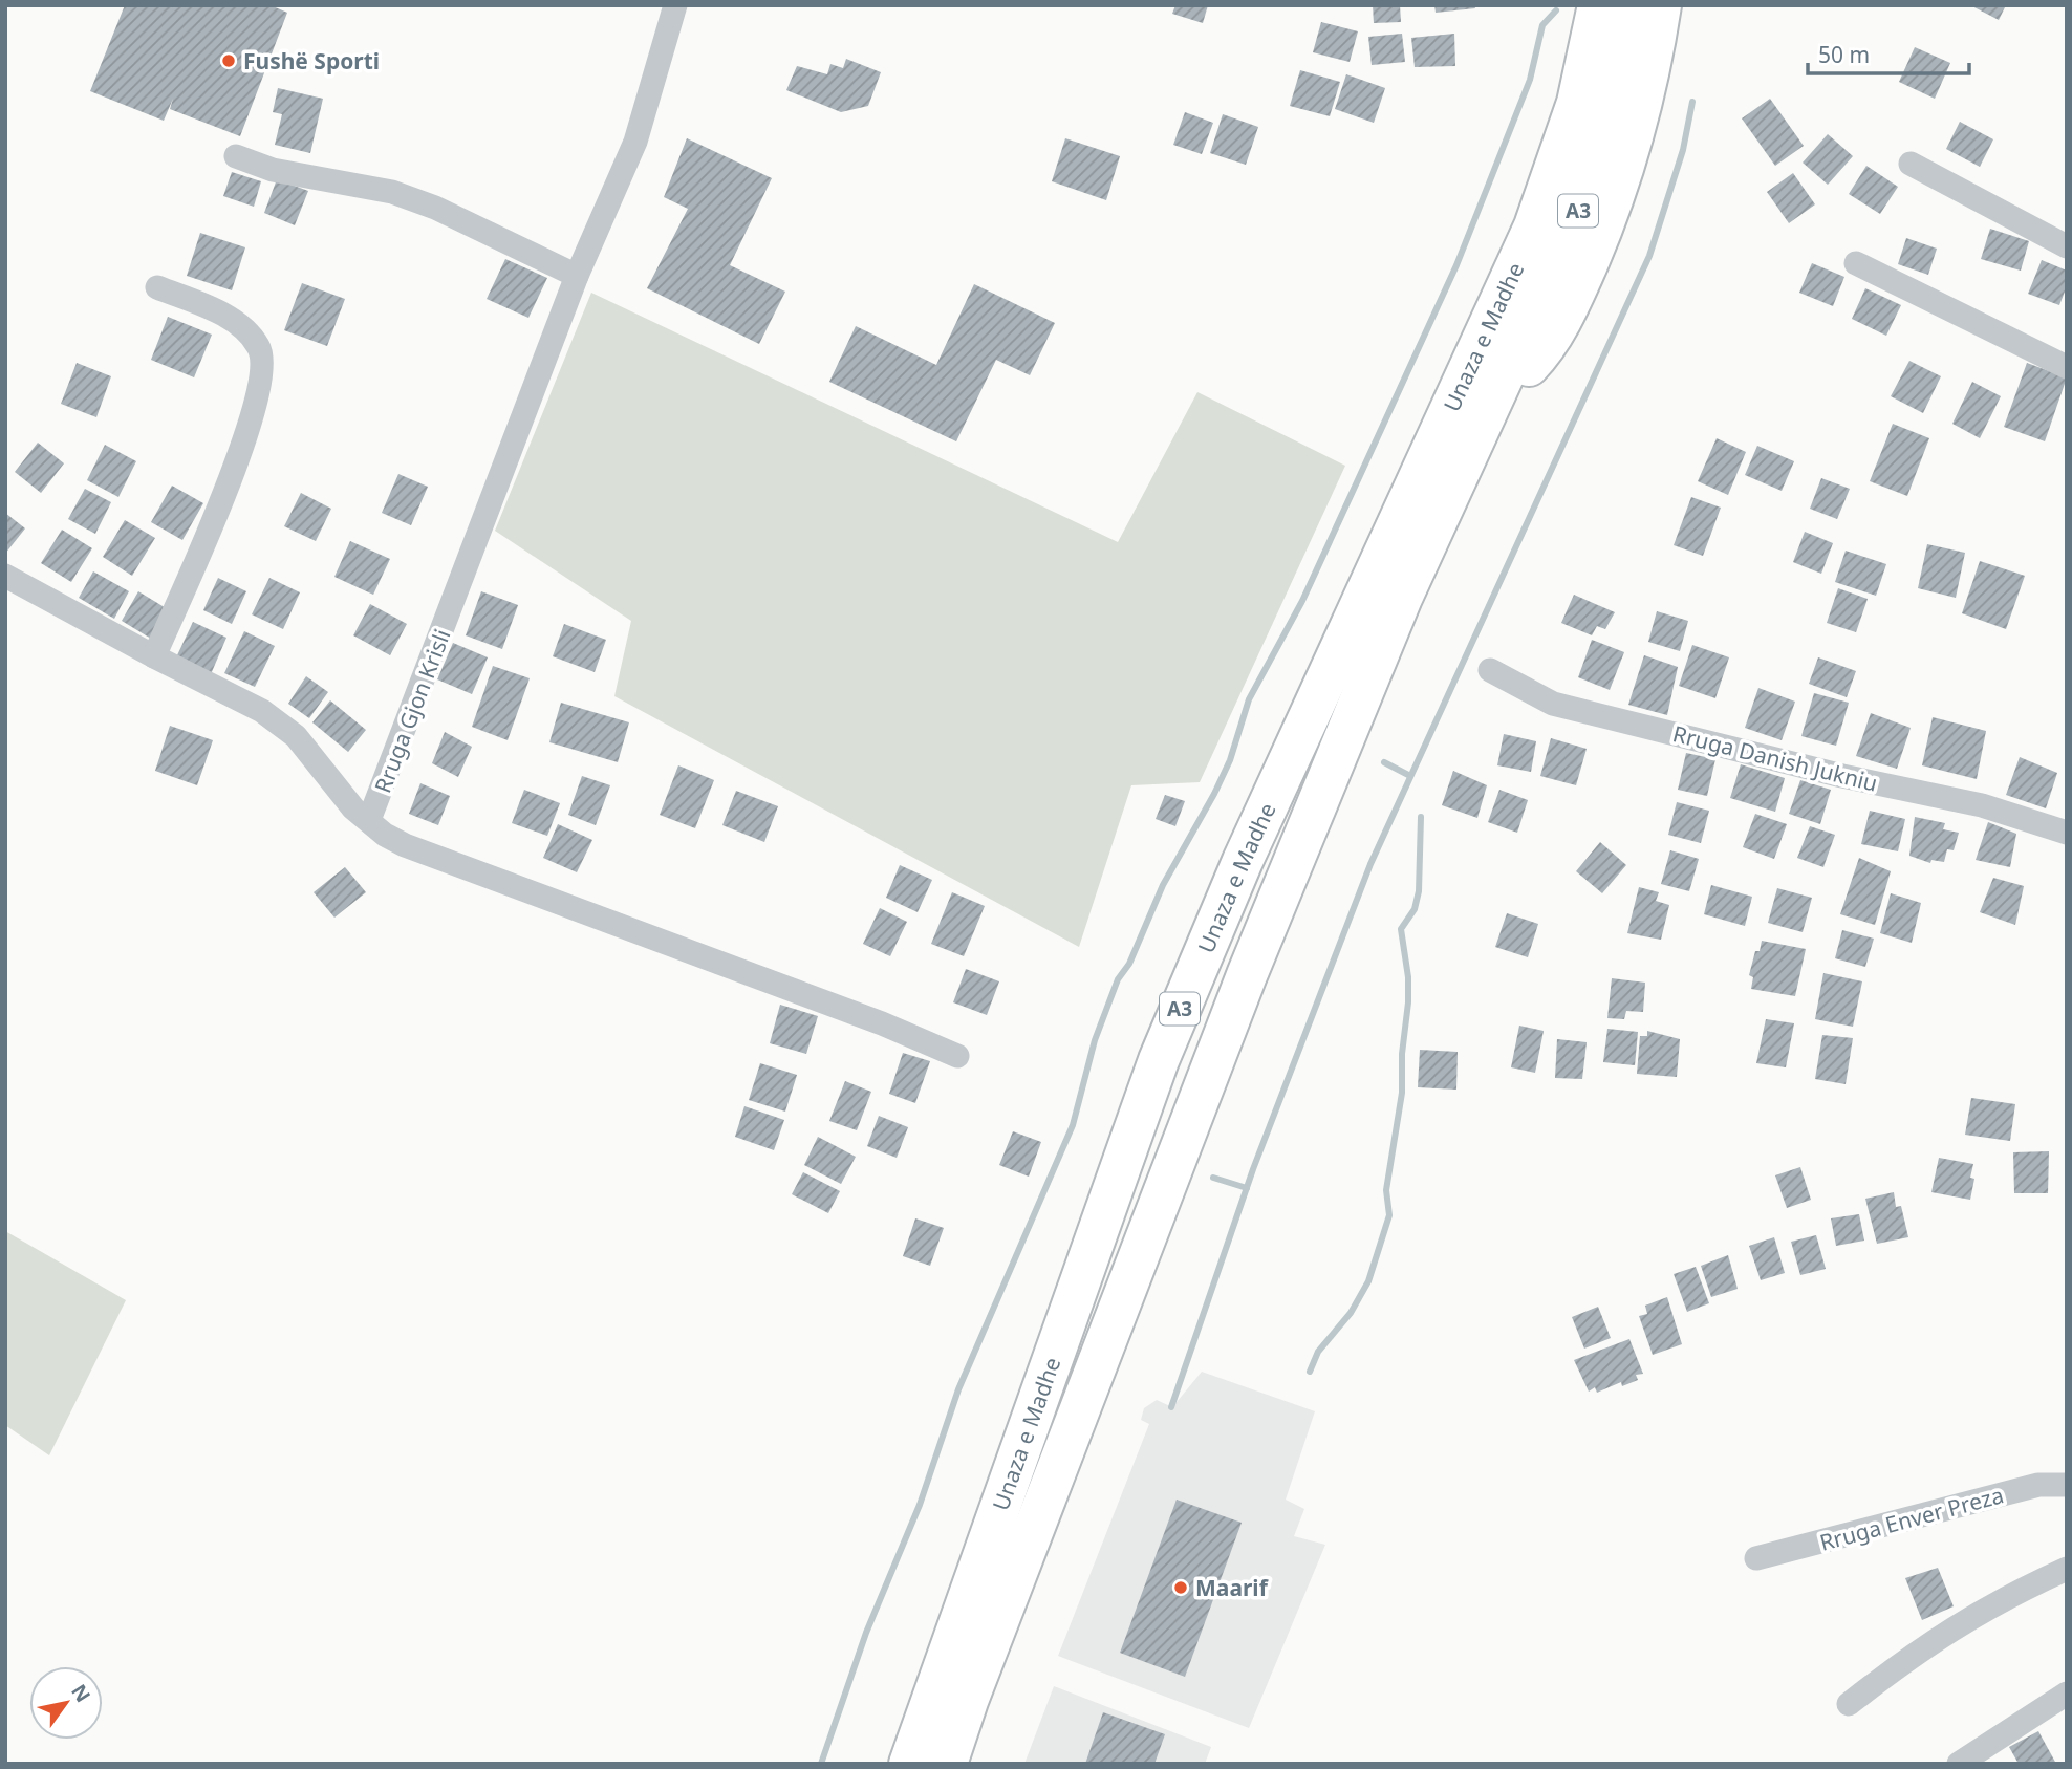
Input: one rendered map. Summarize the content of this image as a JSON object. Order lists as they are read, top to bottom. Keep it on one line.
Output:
{"streets":{"highway":["A3","Unaza e Madhe"],"street":["Rruga Gjon Krisli","Rruga Danish Jukniu","Rruga Enver Preza"]},"places":["Fushë Sporti","Maarif"],"scale_bar":"50 m","north":"top right"}
